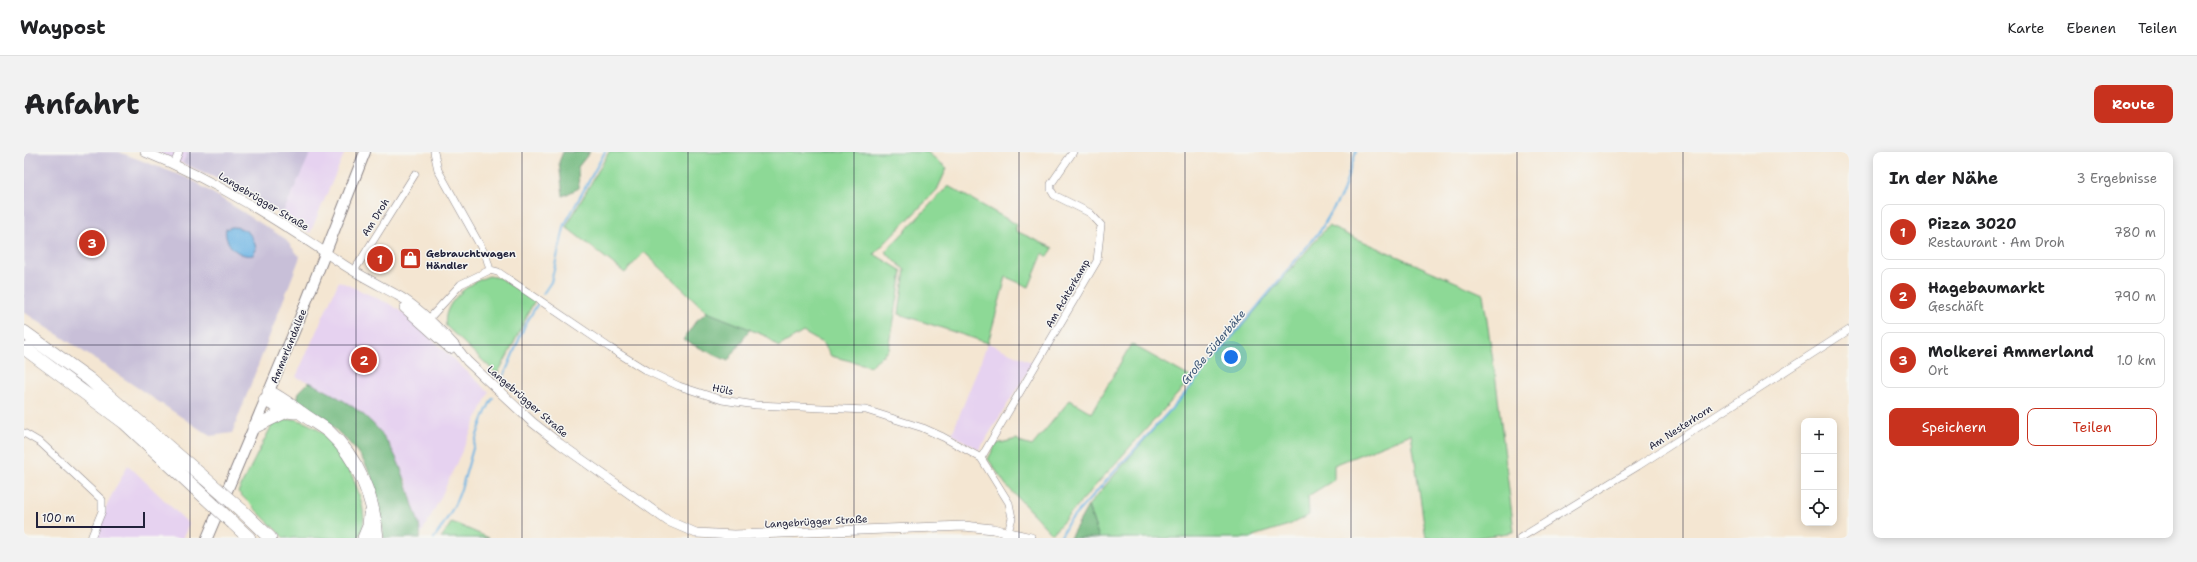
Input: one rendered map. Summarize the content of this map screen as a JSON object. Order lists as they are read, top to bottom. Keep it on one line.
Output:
{"streets":{"main road":["Ammerlandallee"],"street":["Langebrügger Straße","Am Droh","Am Achterkamp","Hüls","Am Nesterhorn"]},"crossings":[["Langebrügger Straße","Am Droh"],["Langebrügger Straße","Ammerlandallee"],["Am Achterkamp","Hüls"]],"water":["Große Süderbäke"],"places":{"shop":["Gebrauchtwagen Händler"]},"scale_bar":"100 m","page":{"header":"Waypost","nav":["Karte","Ebenen","Teilen"],"title":"Anfahrt","buttons":["Route",["Speichern","Teilen"]],"heading":["In der Nähe","3 Ergebnisse"],"list":[{"mark":"1","name":"Pizza 3020","note":"Restaurant · Am Droh","value":"780 m"},{"mark":"2","name":"Hagebaumarkt","note":"Geschäft","value":"790 m"},{"mark":"3","name":"Molkerei Ammerland","note":"Ort","value":"1.0 km"}],"pins":["3","1","2"],"map_buttons":["+","−"],"scale":"100 m"}}
